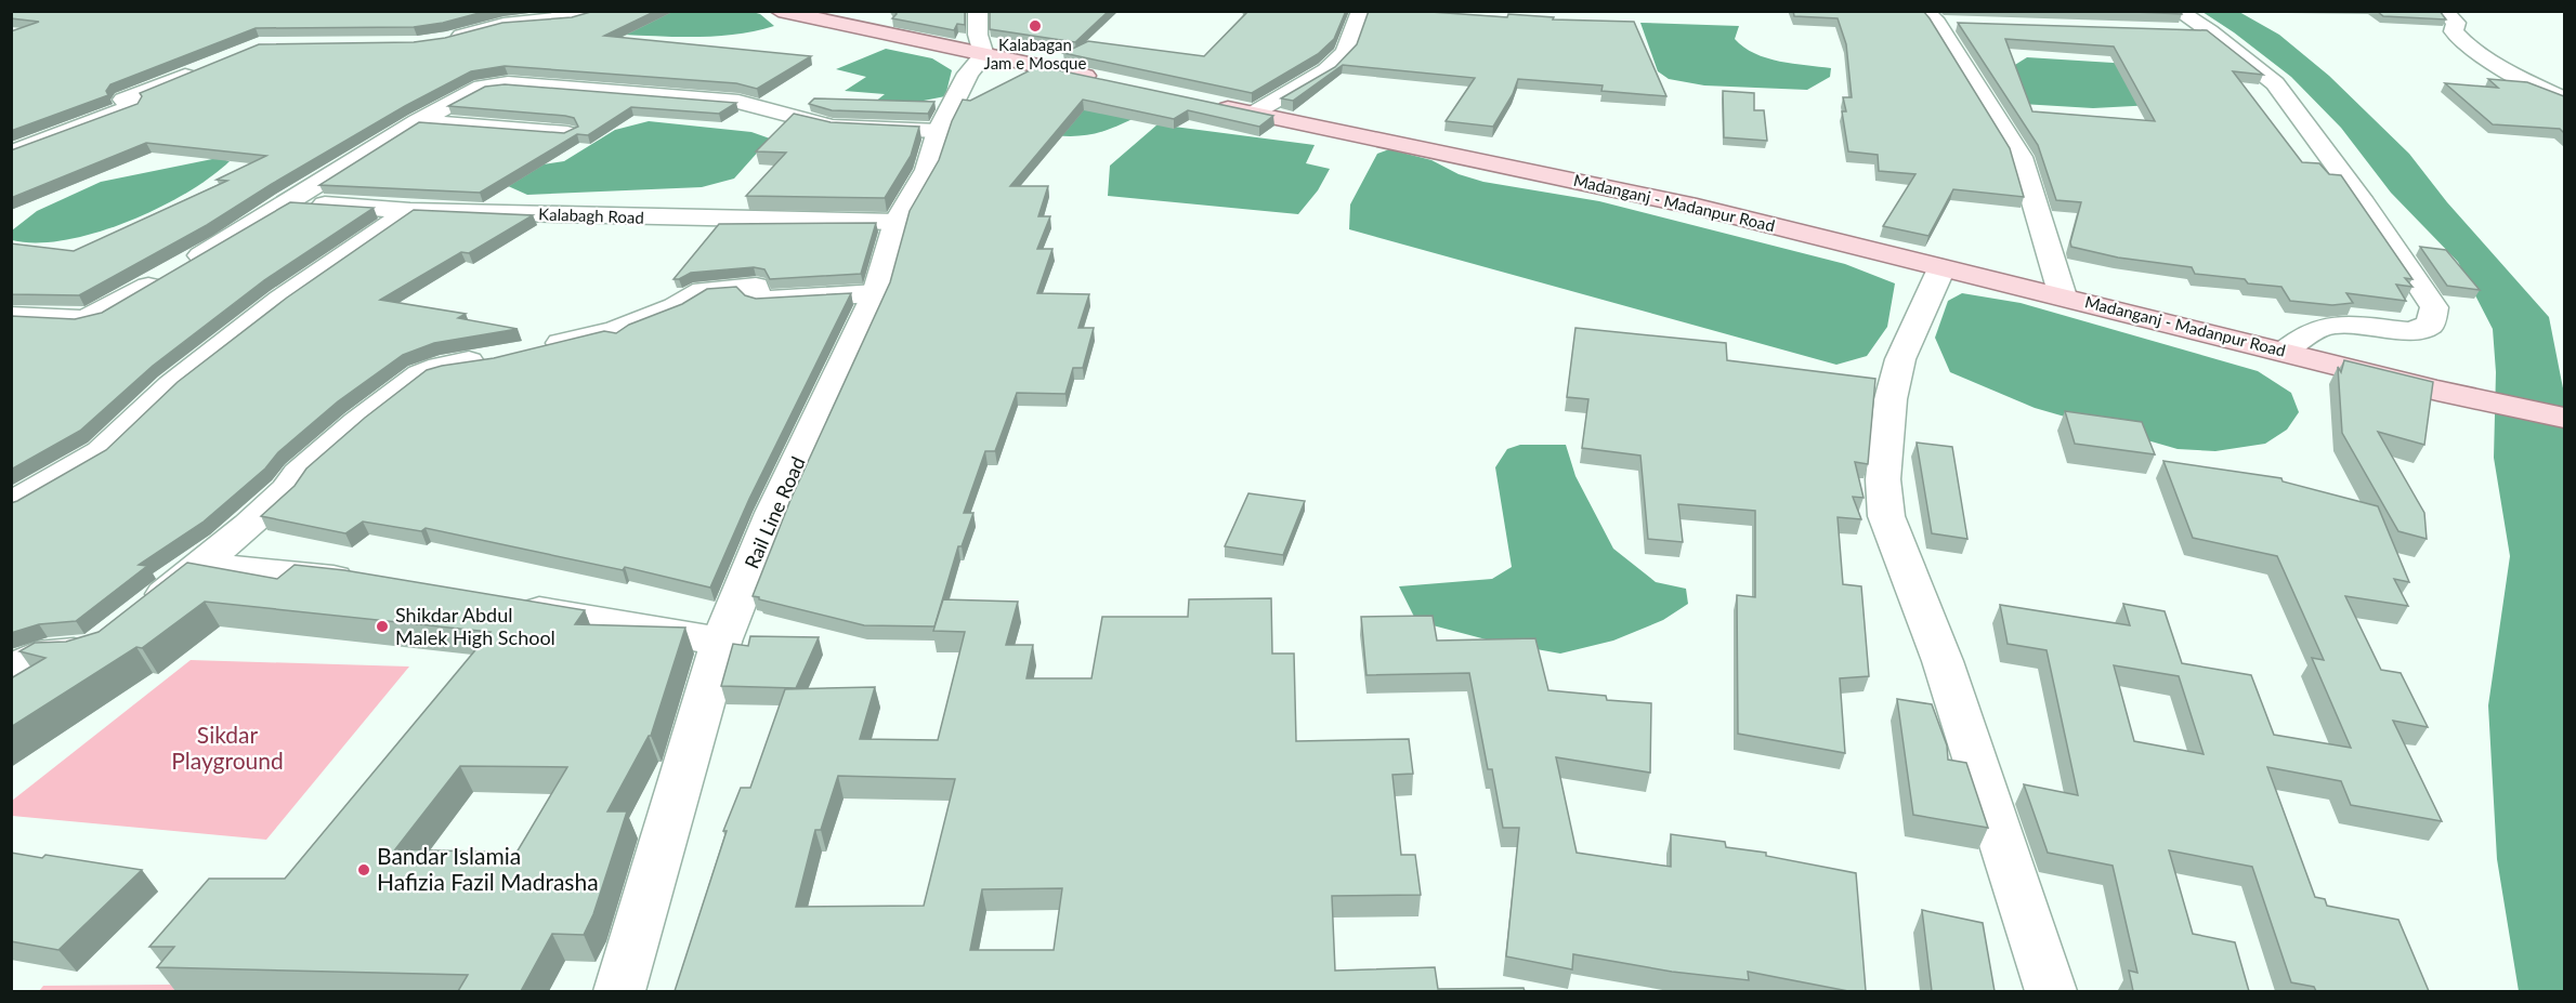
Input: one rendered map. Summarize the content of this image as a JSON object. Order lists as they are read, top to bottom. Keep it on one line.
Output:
{"streets":{"main road":["Madanganj - Madanpur Road"],"street":["Kalabagh Road","Rail Line Road"]},"crossings":[["Kalabagh Road","Rail Line Road"]],"parks":["Sikdar Playground"],"places":["Kalabagan Jam e Mosque","Shikdar Abdul Malek High School","Bandar Islamia Hafizia Fazil Madrasha"]}
